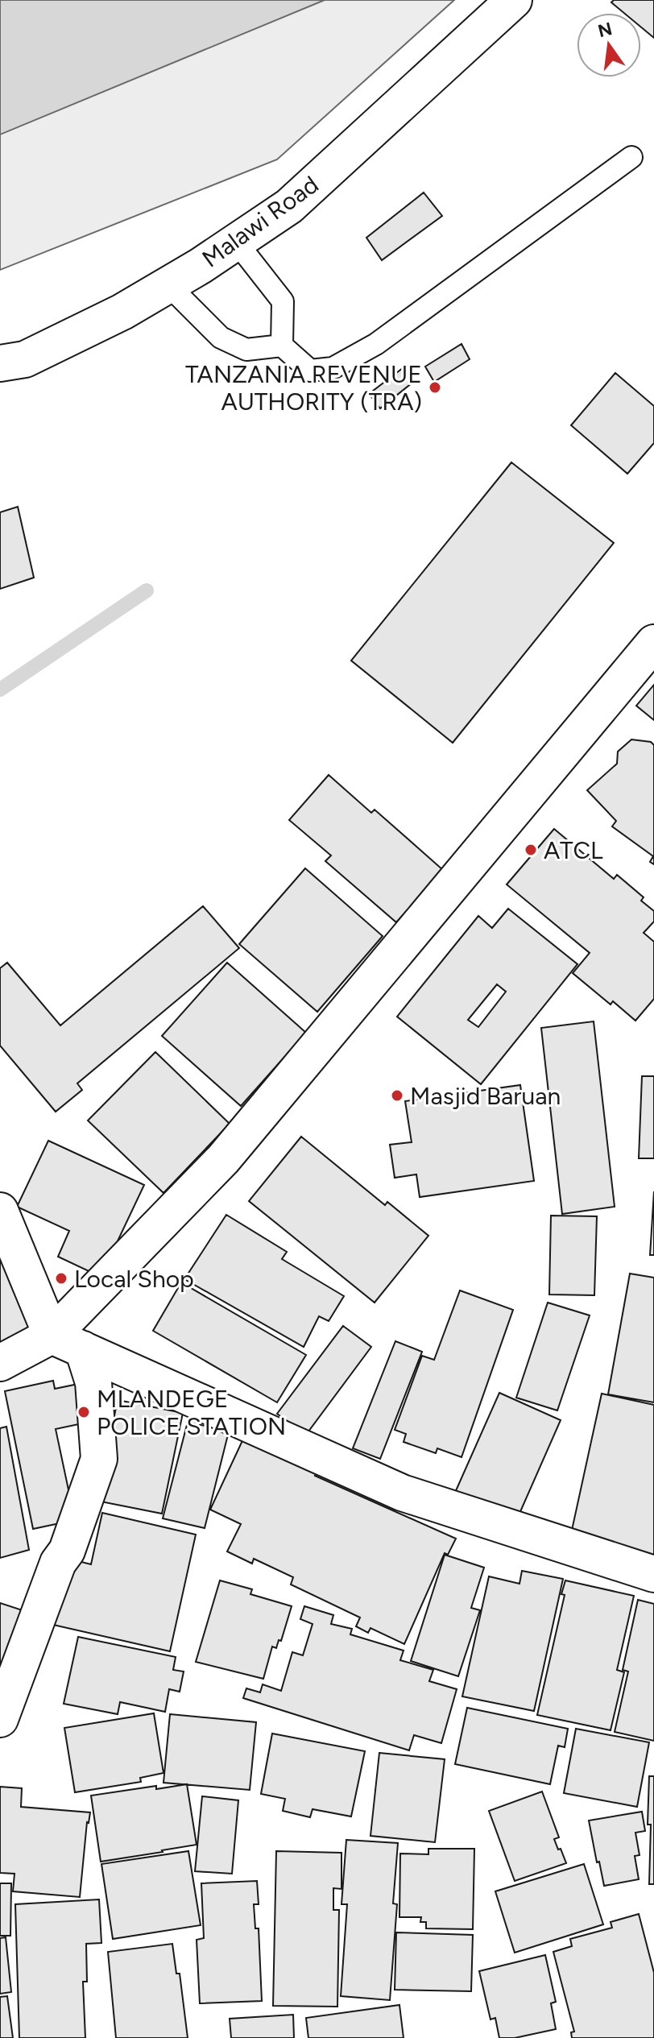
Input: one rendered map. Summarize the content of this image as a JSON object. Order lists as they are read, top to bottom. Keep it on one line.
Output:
{"streets":{"street":["Malawi Road"]},"places":["TANZANIA REVENUE AUTHORITY (TRA)","ATCL","Masjid Baruan","Local Shop","MLANDEGE POLICE STATION"],"north":"top"}
